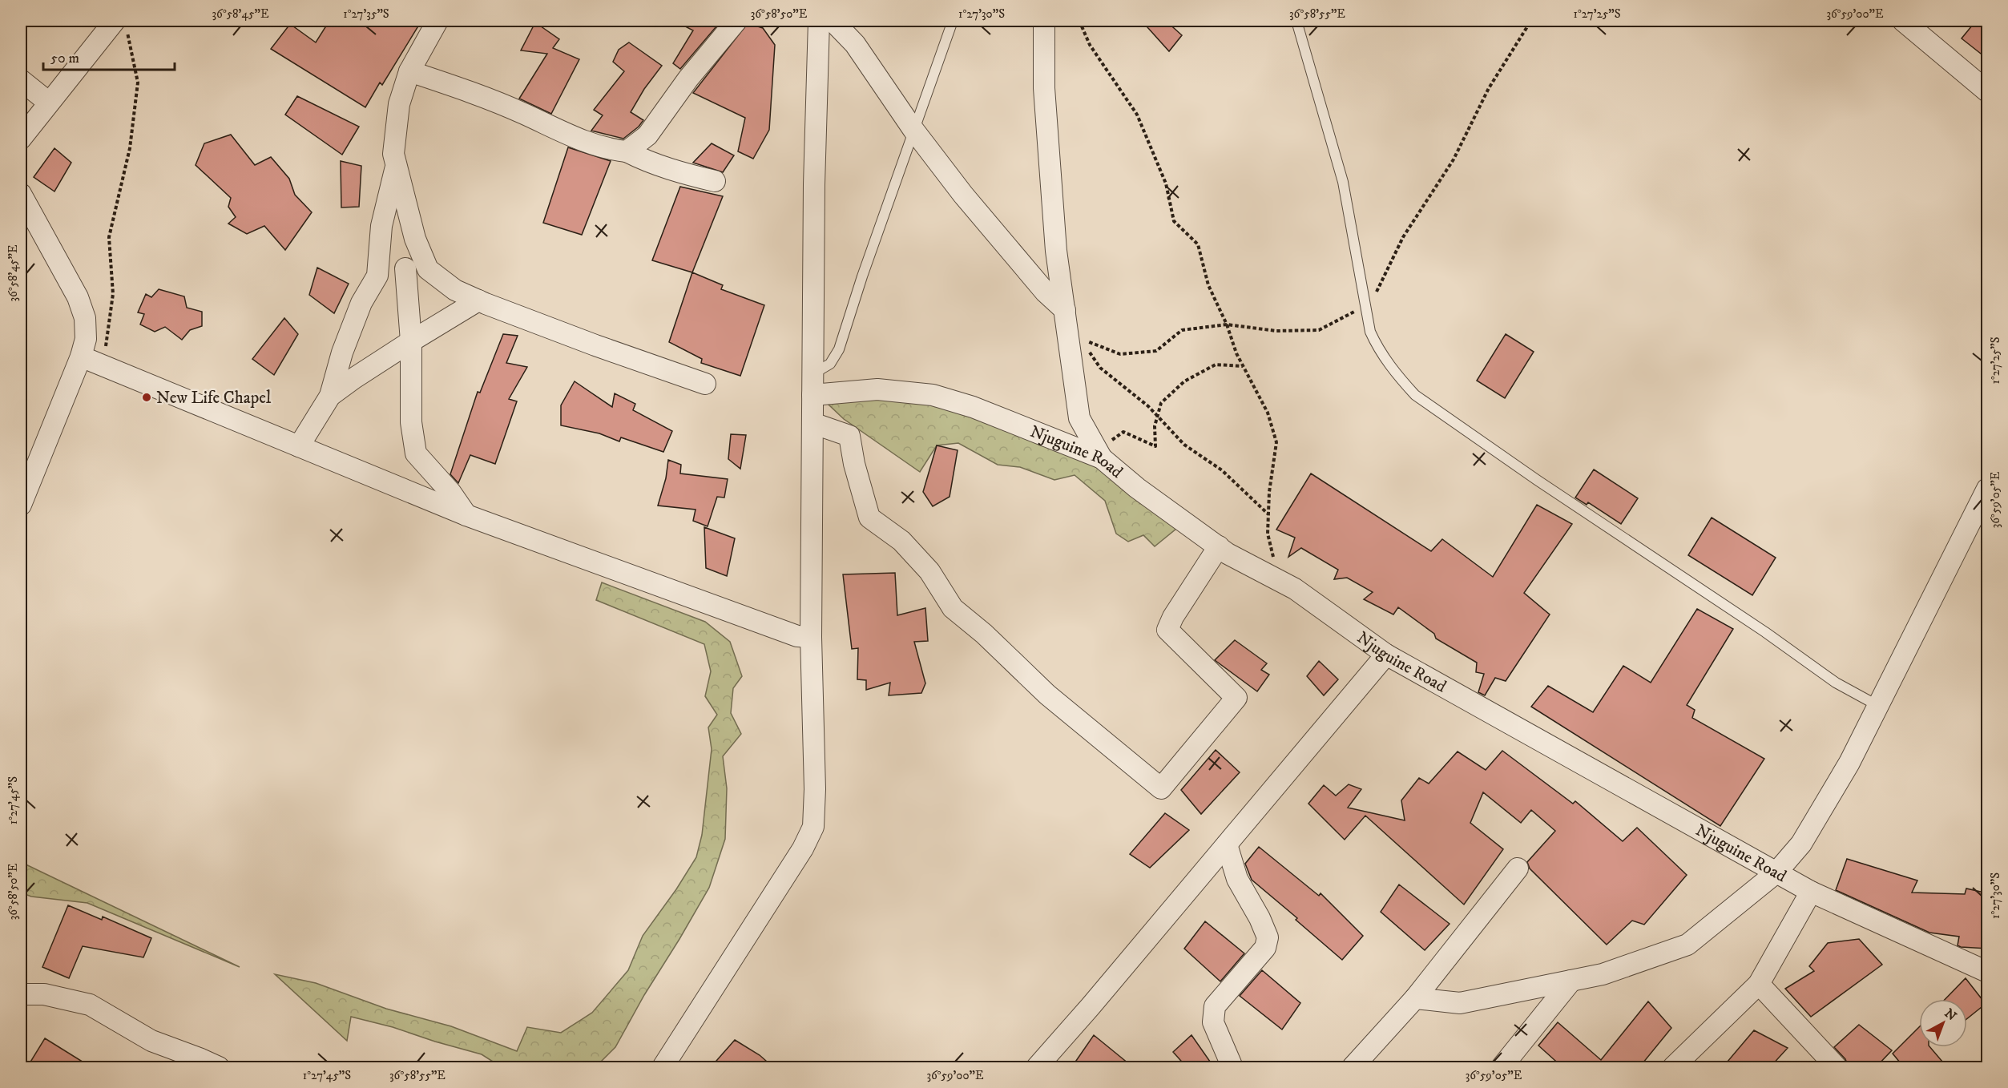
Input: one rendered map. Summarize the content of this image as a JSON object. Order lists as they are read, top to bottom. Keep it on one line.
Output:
{"streets":{"street":["Njuguine Road"]},"places":["New Life Chapel"],"scale_bar":"50 m","north":"top right","coordinates":["36°58'45\"E","1°27'35\"S","36°58'50\"E","1°27'30\"S","36°58'55\"E","1°27'25\"S","36°59'00\"E","36°59'05\"E","1°27'45\"S"]}
